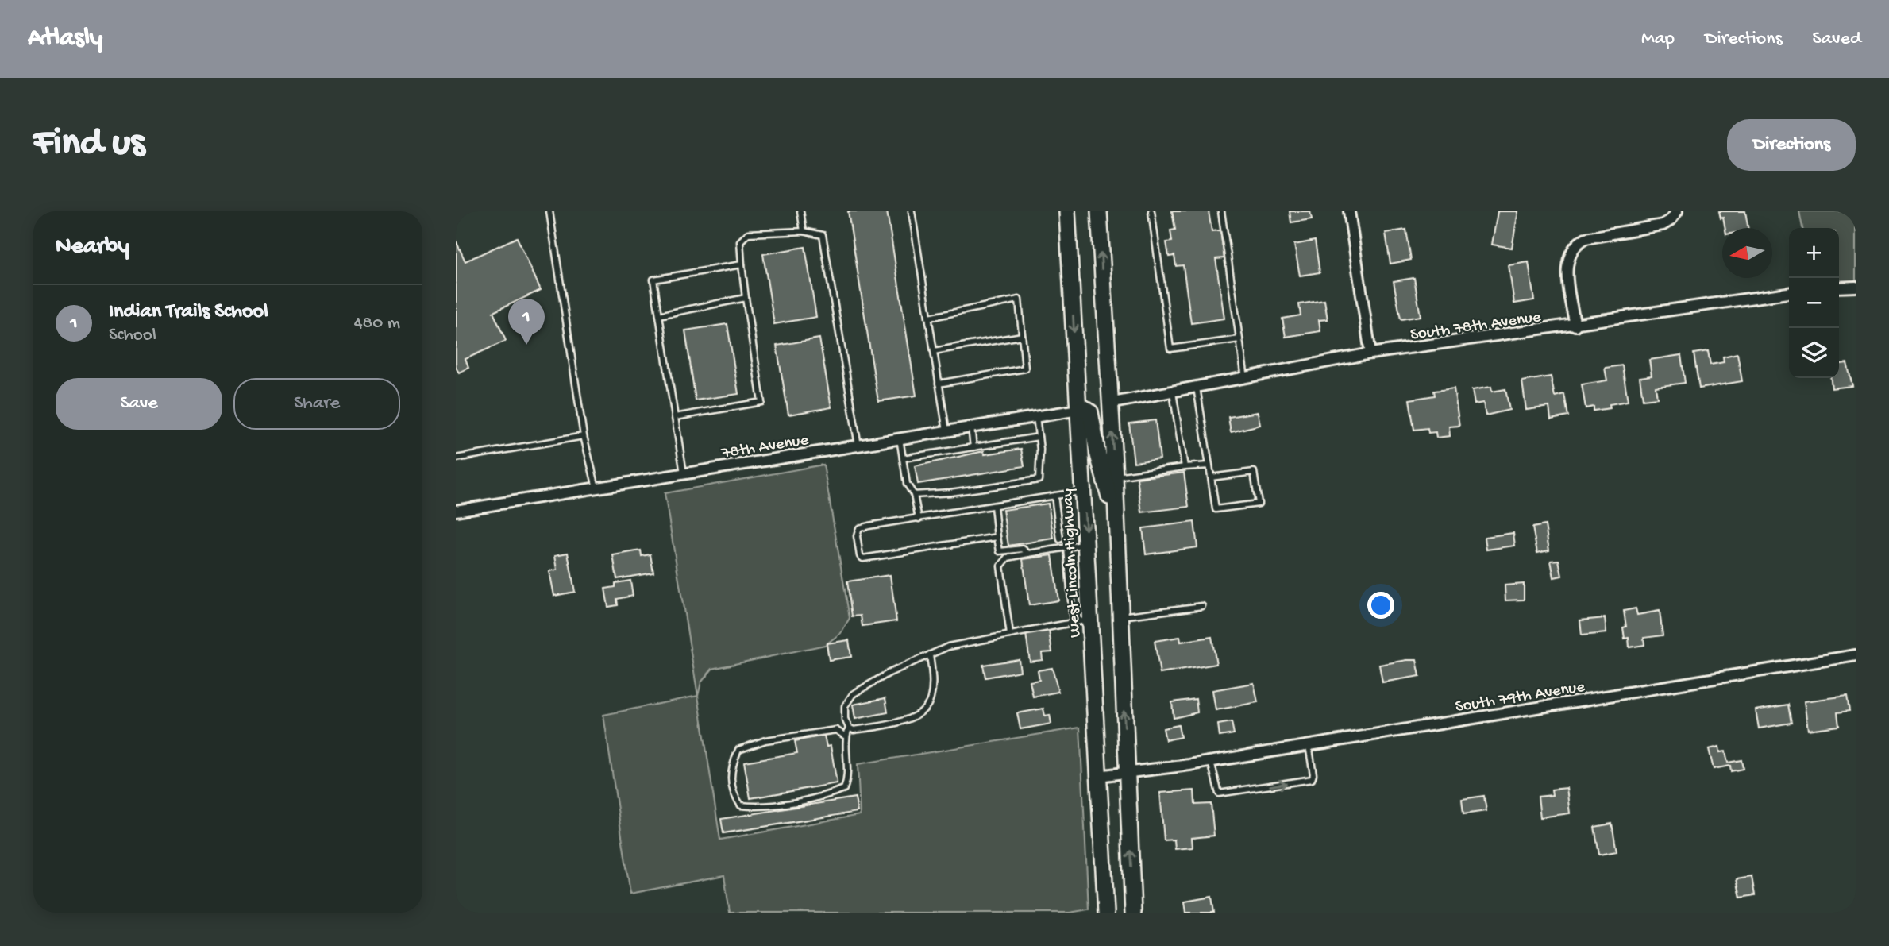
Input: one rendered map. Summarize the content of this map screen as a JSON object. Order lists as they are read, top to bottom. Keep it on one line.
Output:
{"streets":{"main road":["West Lincoln Highway"],"street":["South 78th Avenue","78th Avenue","South 79th Avenue"]},"crossings":[["78th Avenue","West Lincoln Highway"],["West Lincoln Highway","South 79th Avenue"]],"north":"left","page":{"header":"Atlasly","nav":["Map","Directions","Saved"],"buttons":["Directions",["Save","Share"]],"title":"Find us","heading":"Nearby","map_buttons":["+","−"],"list":[{"mark":"1","name":"Indian Trails School","note":"School","value":"480 m"}],"pins":"1"}}
